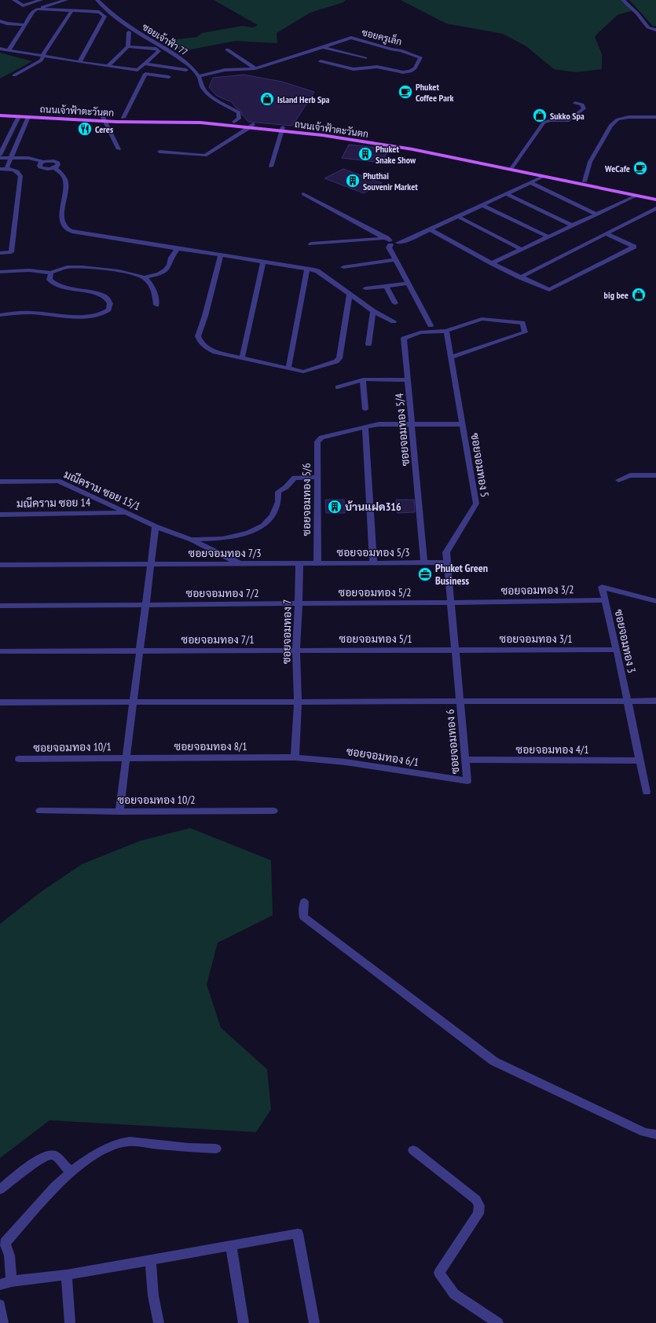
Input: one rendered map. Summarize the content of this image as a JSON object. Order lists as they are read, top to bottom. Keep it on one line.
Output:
{"streets":{"main road":["ถนนเจ้าฟ้าตะวันตก"],"street":["ซอยครูเล็ก","ซอยเจ้าฟ้า 77","ซอยจอมทอง 5/4","ซอยจอมทอง 5","มณีคราม ซอย 15/1","ซอยจอมทอง 5/6","มณีคราม ซอย 14","ซอยจอมทอง 5/3","ซอยจอมทอง 7/3","ซอยจอมทอง 3/2","ซอยจอมทอง 5/2","ซอยจอมทอง 7/2","ซอยจอมทอง 7","ซอยจอมทอง 5/1","ซอยจอมทอง 3/1","ซอยจอมทอง 7/1","ซอยจอมทอง 3","ซอยจอมทอง 6","ซอยจอมทอง 8/1","ซอยจอมทอง 10/1","ซอยจอมทอง 4/1","ซอยจอมทอง 6/1","ซอยจอมทอง 10/2"]},"crossings":[["ซอยครูเล็ก","ซอยเจ้าฟ้า 77"],["ซอยเจ้าฟ้า 77","ถนนเจ้าฟ้าตะวันตก"],["ซอยจอมทอง 5/4","ซอยจอมทอง 5"],["ซอยจอมทอง 5/4","ซอยจอมทอง 5/3"],["ซอยจอมทอง 5","ซอยจอมทอง 5/3"],["ซอยจอมทอง 5","ซอยจอมทอง 3/2"],["ซอยจอมทอง 5","ซอยจอมทอง 5/2"],["ซอยจอมทอง 5","ซอยจอมทอง 5/1"],["ซอยจอมทอง 5","ซอยจอมทอง 3/1"],["ซอยจอมทอง 5","ซอยจอมทอง 6"],["มณีคราม ซอย 15/1","มณีคราม ซอย 14"],["มณีคราม ซอย 15/1","ซอยจอมทอง 7/3"],["ซอยจอมทอง 5/6","ซอยจอมทอง 5/3"],["ซอยจอมทอง 5/3","ซอยจอมทอง 7/3"],["ซอยจอมทอง 5/3","ซอยจอมทอง 7"],["ซอยจอมทอง 7/3","ซอยจอมทอง 7"],["ซอยจอมทอง 3/2","ซอยจอมทอง 5/2"],["ซอยจอมทอง 3/2","ซอยจอมทอง 3"],["ซอยจอมทอง 5/2","ซอยจอมทอง 7/2"],["ซอยจอมทอง 5/2","ซอยจอมทอง 7"],["ซอยจอมทอง 7/2","ซอยจอมทอง 7"],["ซอยจอมทอง 7","ซอยจอมทอง 5/1"],["ซอยจอมทอง 7","ซอยจอมทอง 7/1"],["ซอยจอมทอง 7","ซอยจอมทอง 8/1"],["ซอยจอมทอง 7","ซอยจอมทอง 6/1"],["ซอยจอมทอง 5/1","ซอยจอมทอง 3/1"],["ซอยจอมทอง 5/1","ซอยจอมทอง 7/1"],["ซอยจอมทอง 3/1","ซอยจอมทอง 3"],["ซอยจอมทอง 3","ซอยจอมทอง 4/1"],["ซอยจอมทอง 6","ซอยจอมทอง 4/1"],["ซอยจอมทอง 6","ซอยจอมทอง 6/1"],["ซอยจอมทอง 8/1","ซอยจอมทอง 10/1"],["ซอยจอมทอง 8/1","ซอยจอมทอง 6/1"]],"places":{"cafe":["Phuket Coffee Park","WeCafe"],"shop":["Island Herb Spa","Sukko Spa","big bee"],"restaurant":["Ceres"],"building":["Phuket Snake Show","Phuthai Souvenir Market","บ้านแฝด316"],"office":["Phuket Green Business"]}}
